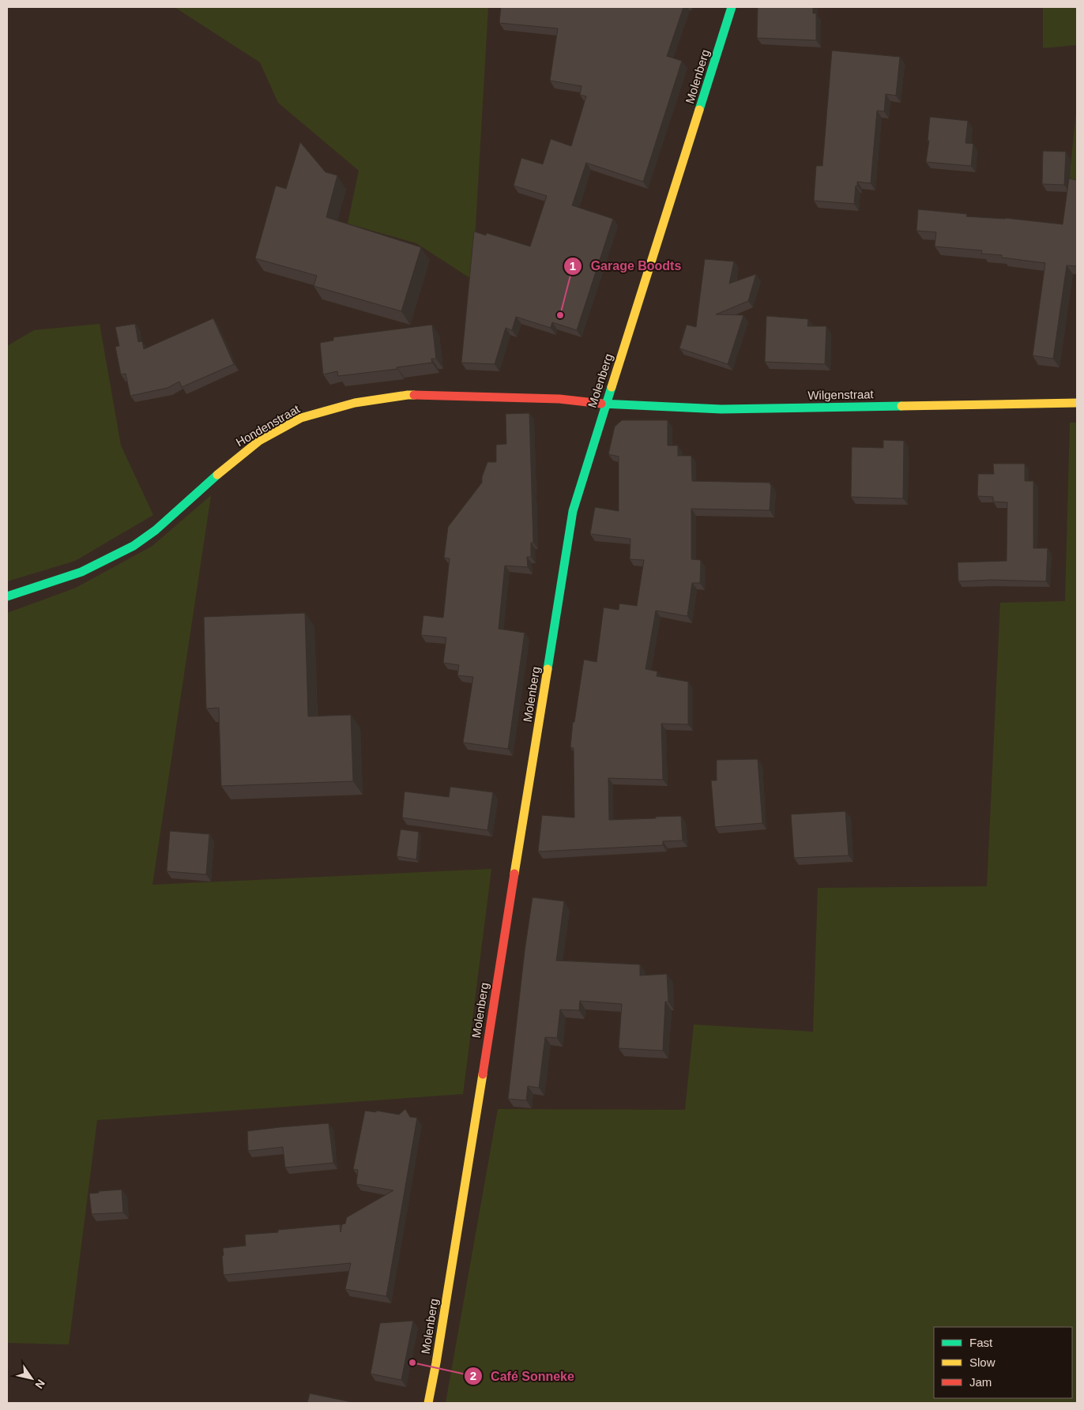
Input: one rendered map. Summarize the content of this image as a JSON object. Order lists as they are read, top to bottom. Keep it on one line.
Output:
{"streets":{"street":["Molenberg","Wilgenstraat","Hondenstraat"]},"crossings":[["Molenberg","Wilgenstraat"],["Molenberg","Hondenstraat"],["Wilgenstraat","Hondenstraat"]],"places":["Garage Boodts","Café Sonneke"],"legend":["Fast","Slow","Jam"],"north":"bottom right"}
